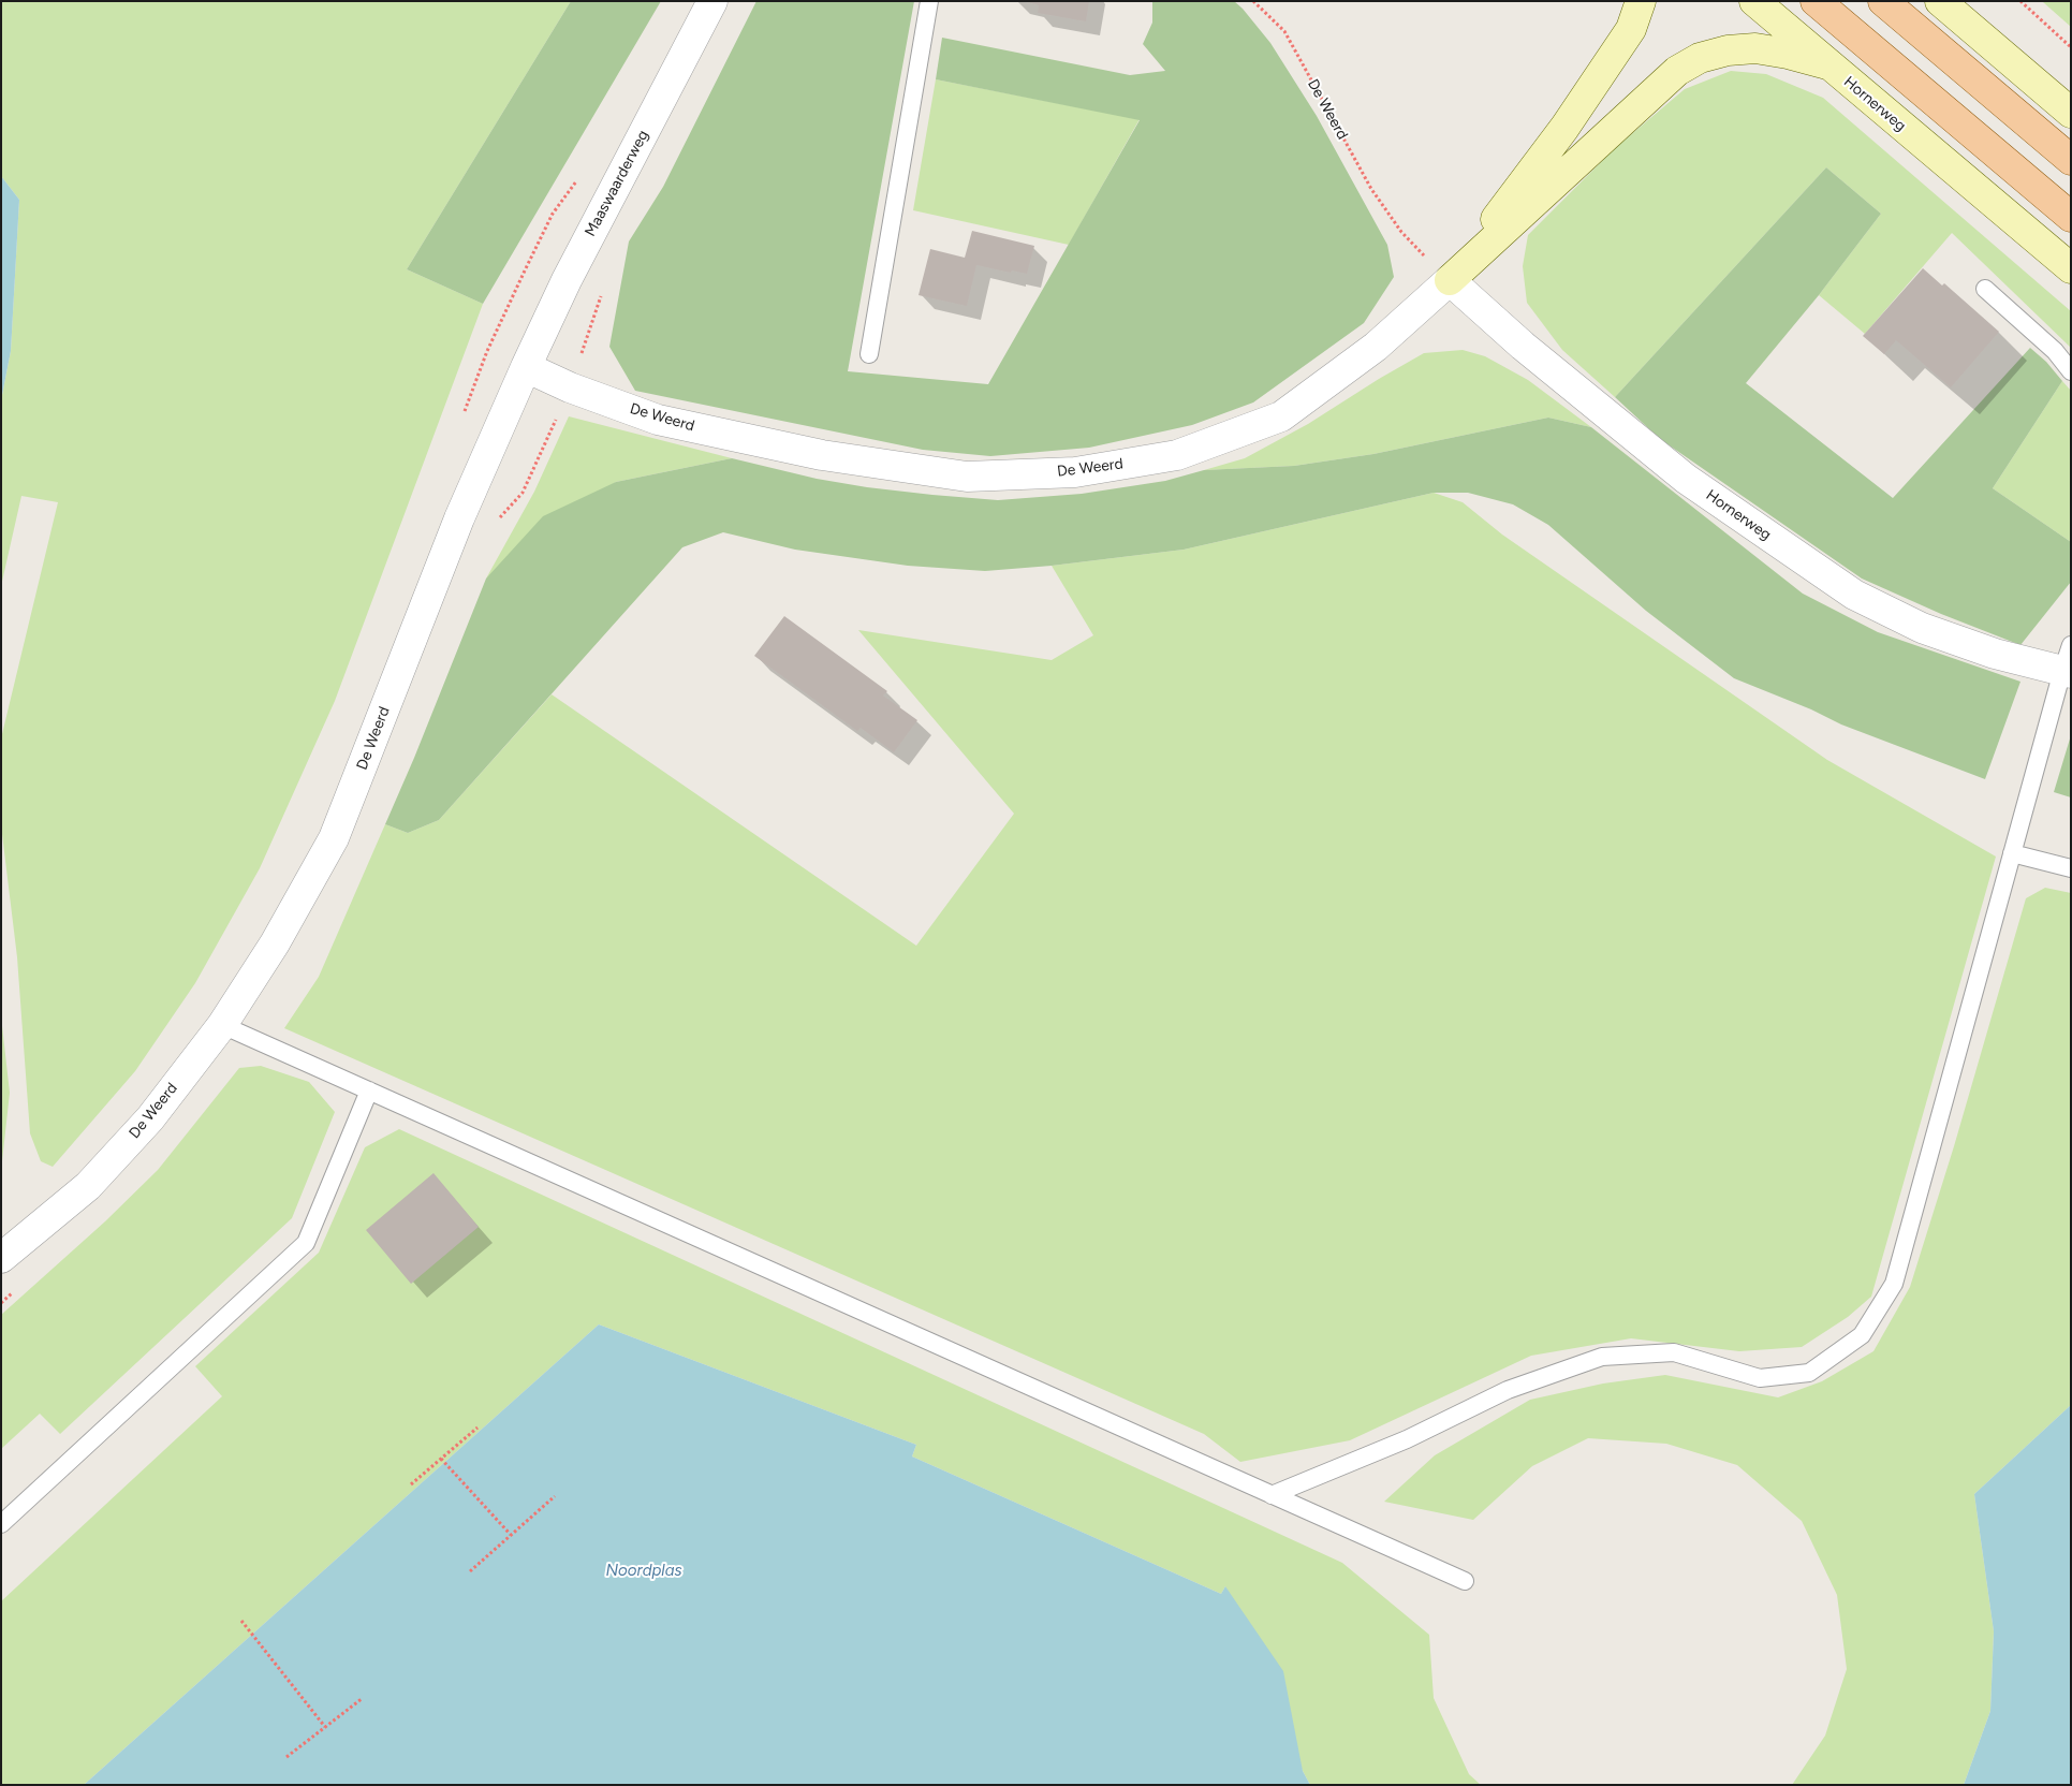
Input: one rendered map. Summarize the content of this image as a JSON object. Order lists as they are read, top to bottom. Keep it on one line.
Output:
{"streets":{"main road":["Hornerweg"],"street":["De Weerd","Maaswaarderweg"]},"crossings":[["Hornerweg","De Weerd"],["De Weerd","Maaswaarderweg"]],"water":["Noordplas"]}
